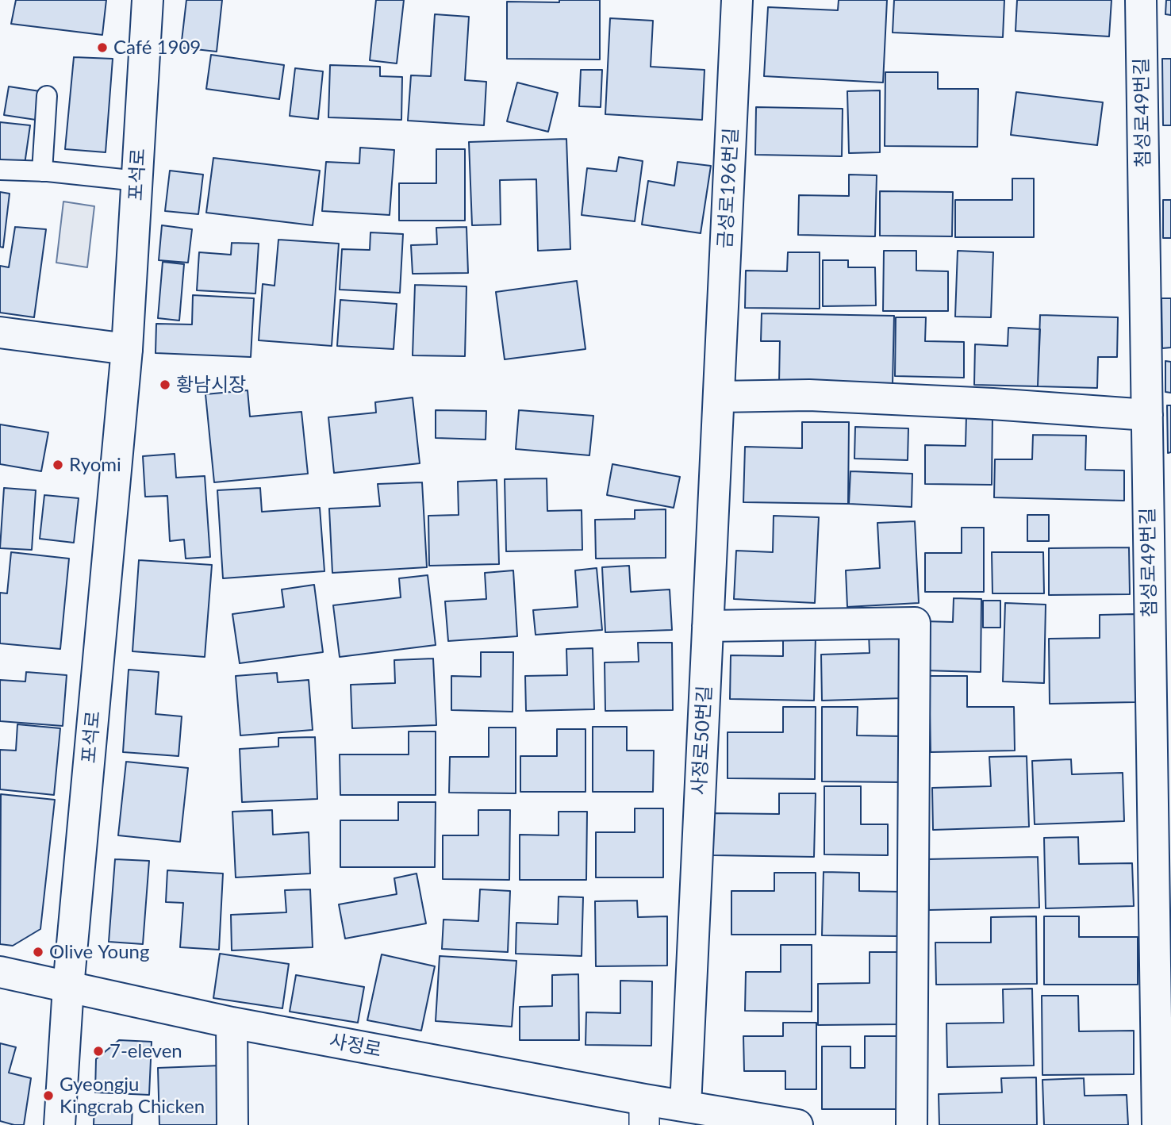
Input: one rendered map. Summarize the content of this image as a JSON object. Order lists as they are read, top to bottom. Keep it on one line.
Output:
{"streets":{"street":["첨성로49번길","포석로","금성로196번길","사정로50번길","사정로"]},"crossings":[["포석로","사정로"],["금성로196번길","사정로50번길"],["사정로50번길","사정로"]],"places":["Café 1909","황남시장","Ryomi","Olive Young","7-eleven","Gyeongju Kingcrab Chicken"]}
